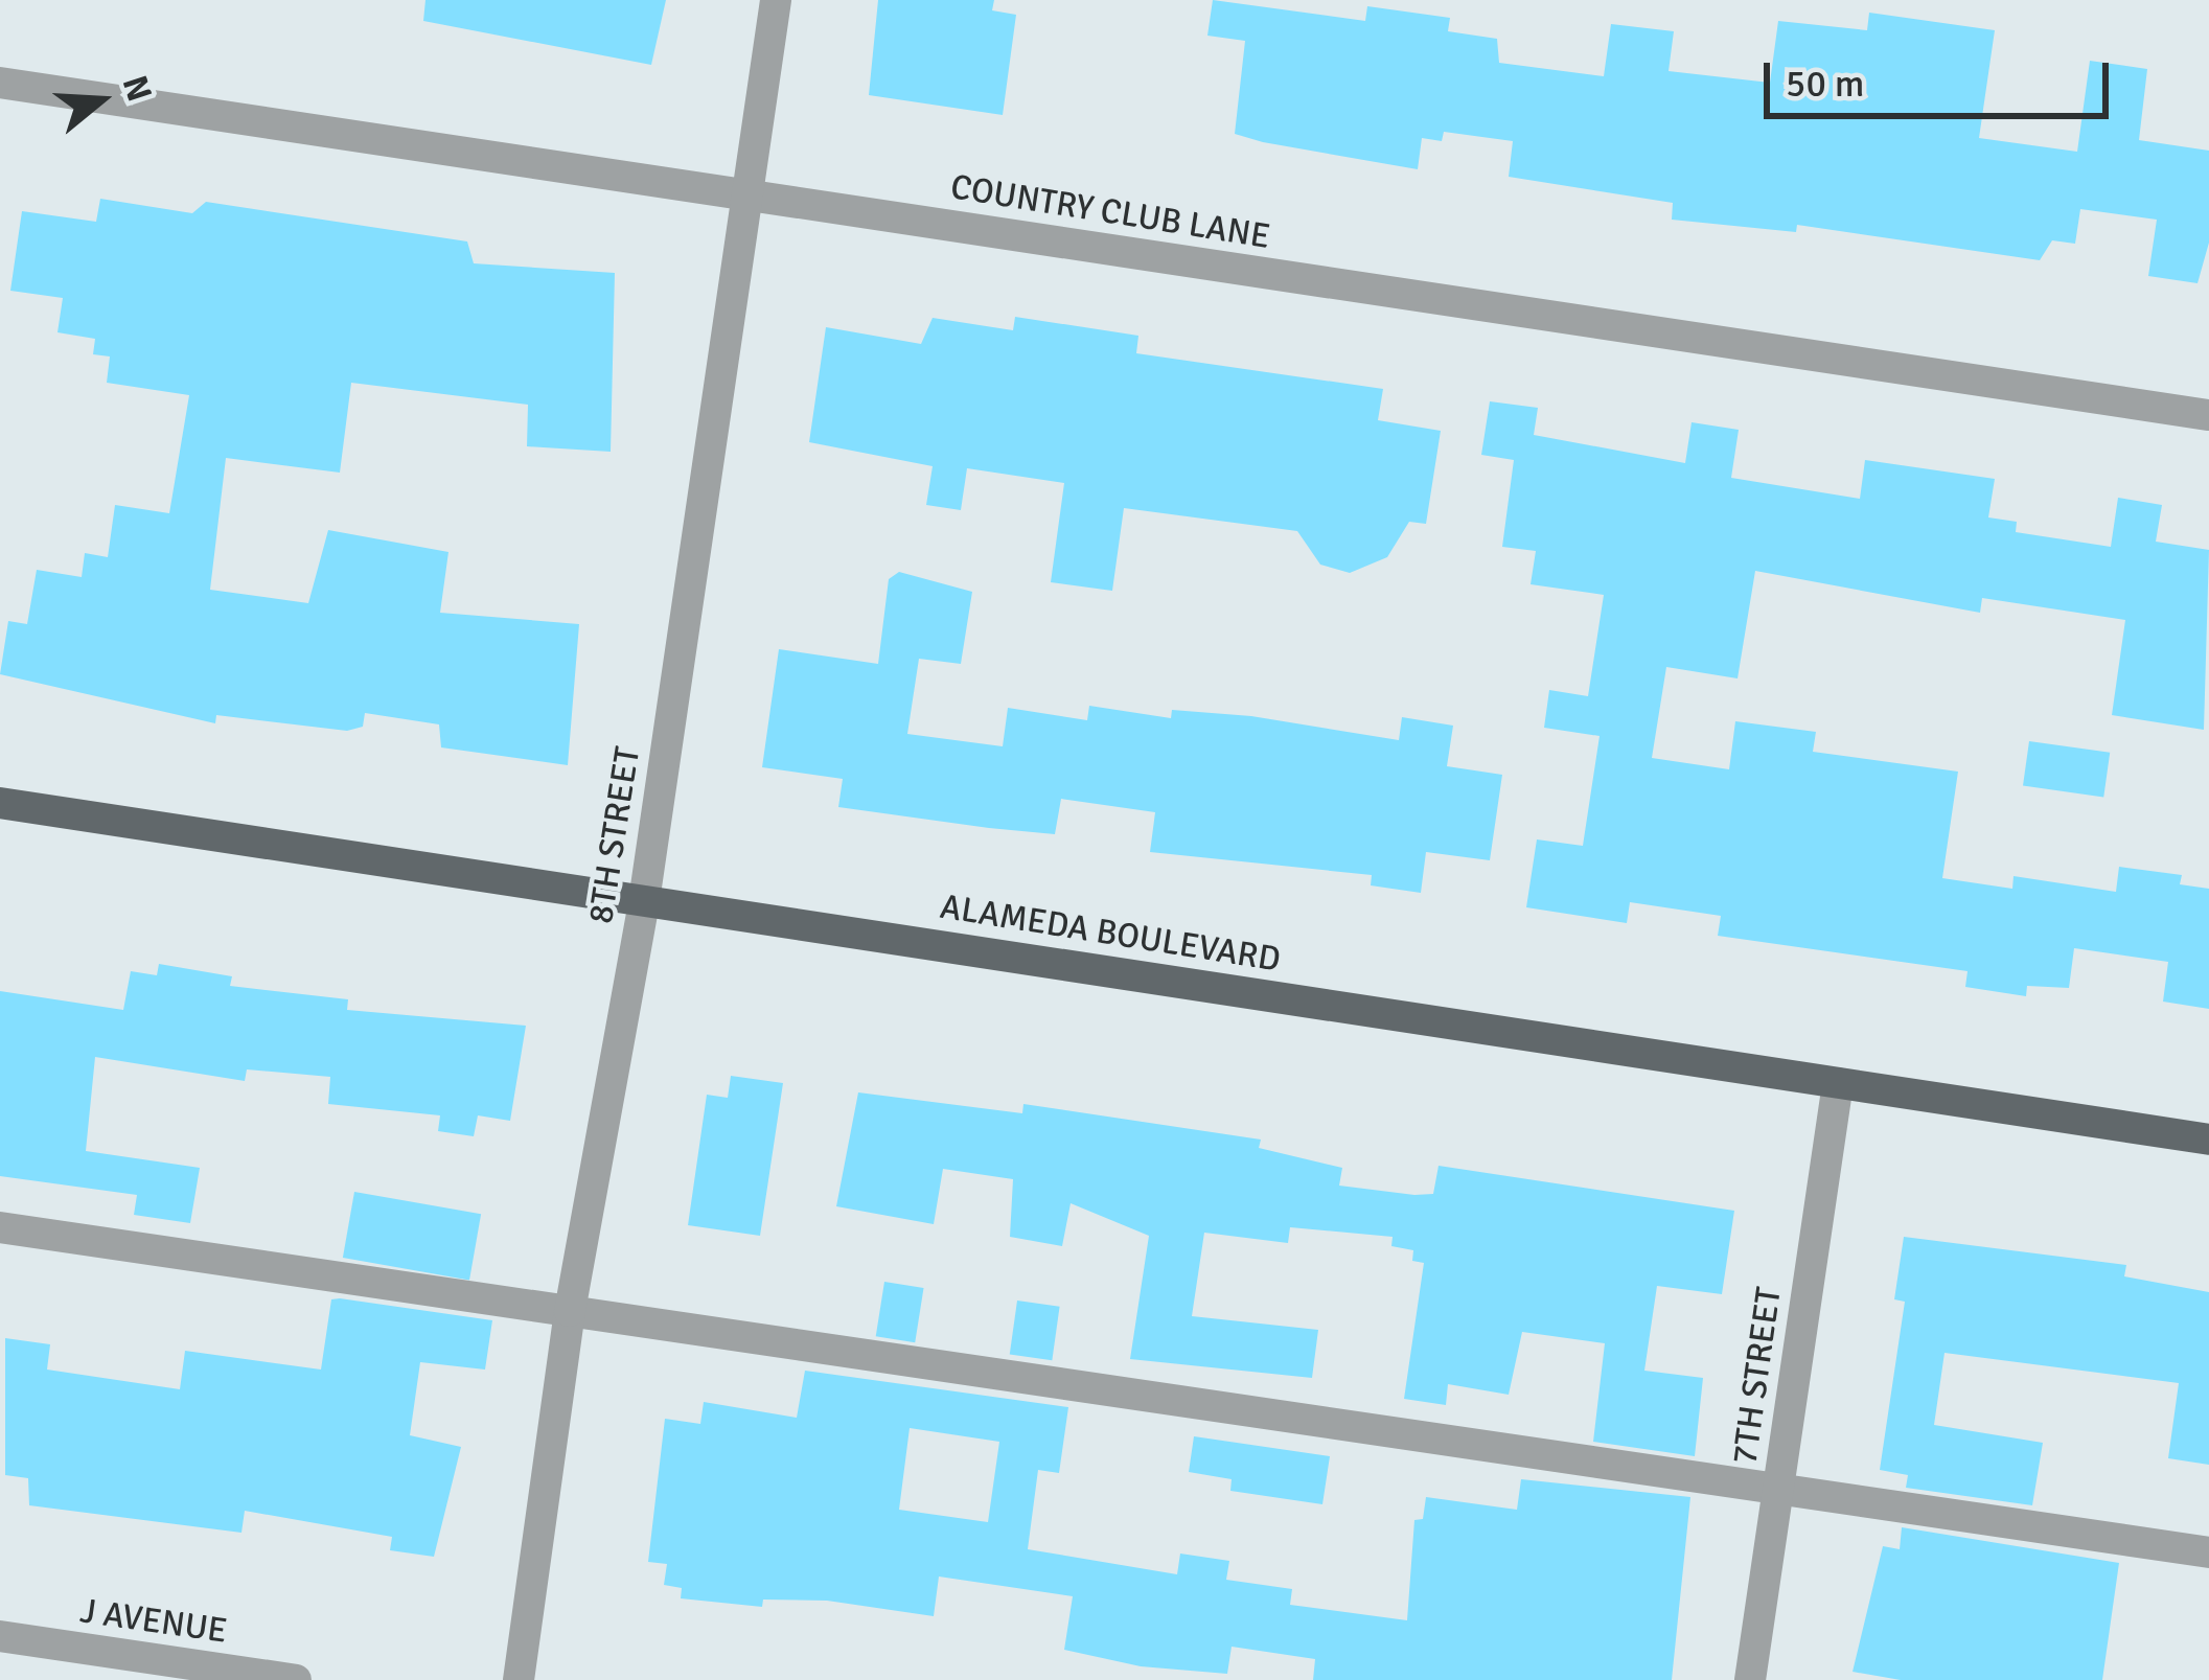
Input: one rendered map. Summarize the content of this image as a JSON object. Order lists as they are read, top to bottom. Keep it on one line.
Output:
{"streets":{"main road":["ALAMEDA BOULEVARD"],"street":["COUNTRY CLUB LANE","8TH STREET","7TH STREET","J AVENUE"]},"crossings":[["COUNTRY CLUB LANE","8TH STREET"],["8TH STREET","ALAMEDA BOULEVARD"],["ALAMEDA BOULEVARD","7TH STREET"]],"scale_bar":"50 m","north":"right"}
